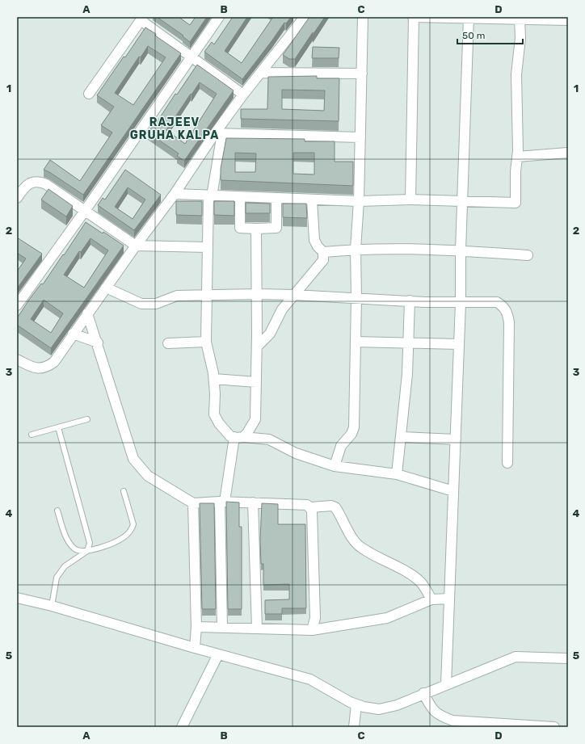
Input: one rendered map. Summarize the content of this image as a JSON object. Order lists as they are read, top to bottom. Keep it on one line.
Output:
{"districts":["RAJEEV GRUHA KALPA"],"scale_bar":"50 m","grid":{"columns":["A","B","C","D"],"rows":["1","2","3","4","5"]}}
